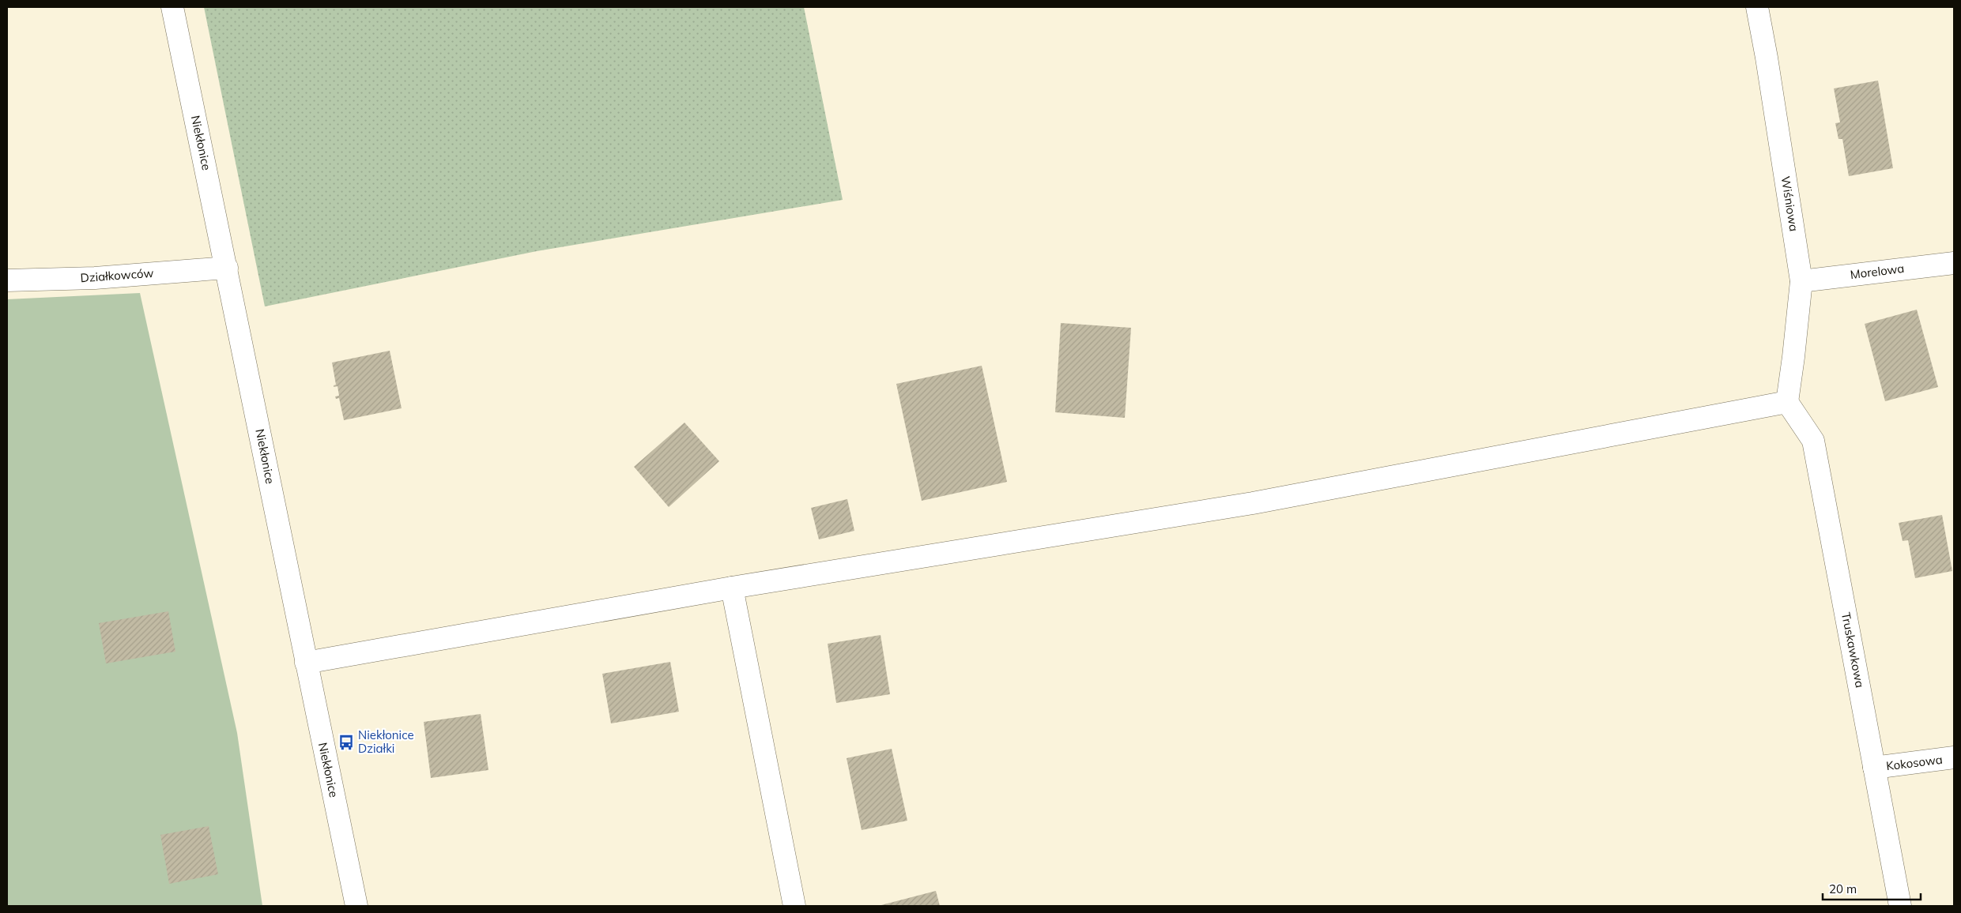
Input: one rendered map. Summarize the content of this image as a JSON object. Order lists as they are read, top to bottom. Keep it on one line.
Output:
{"streets":{"street":["Niekłonice","Wiśniowa","Morelowa","Działkowców","Truskawkowa","Kokosowa"]},"crossings":[["Niekłonice","Działkowców"],["Wiśniowa","Morelowa"],["Wiśniowa","Truskawkowa"],["Truskawkowa","Kokosowa"]],"places":{"bus stop":["Niekłonice Działki"]},"scale_bar":"20 m"}
